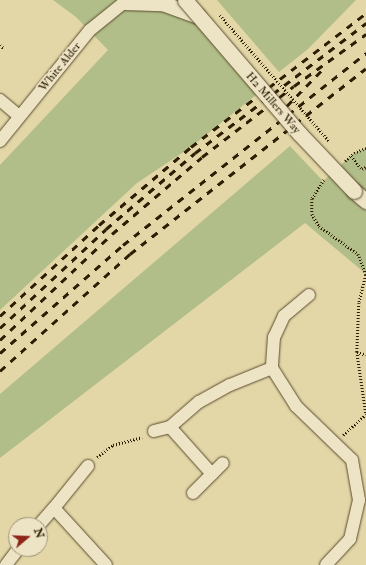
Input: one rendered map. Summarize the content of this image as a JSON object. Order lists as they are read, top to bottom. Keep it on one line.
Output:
{"streets":{"street":["White Alder","H2 Millers Way"]},"north":"right"}
